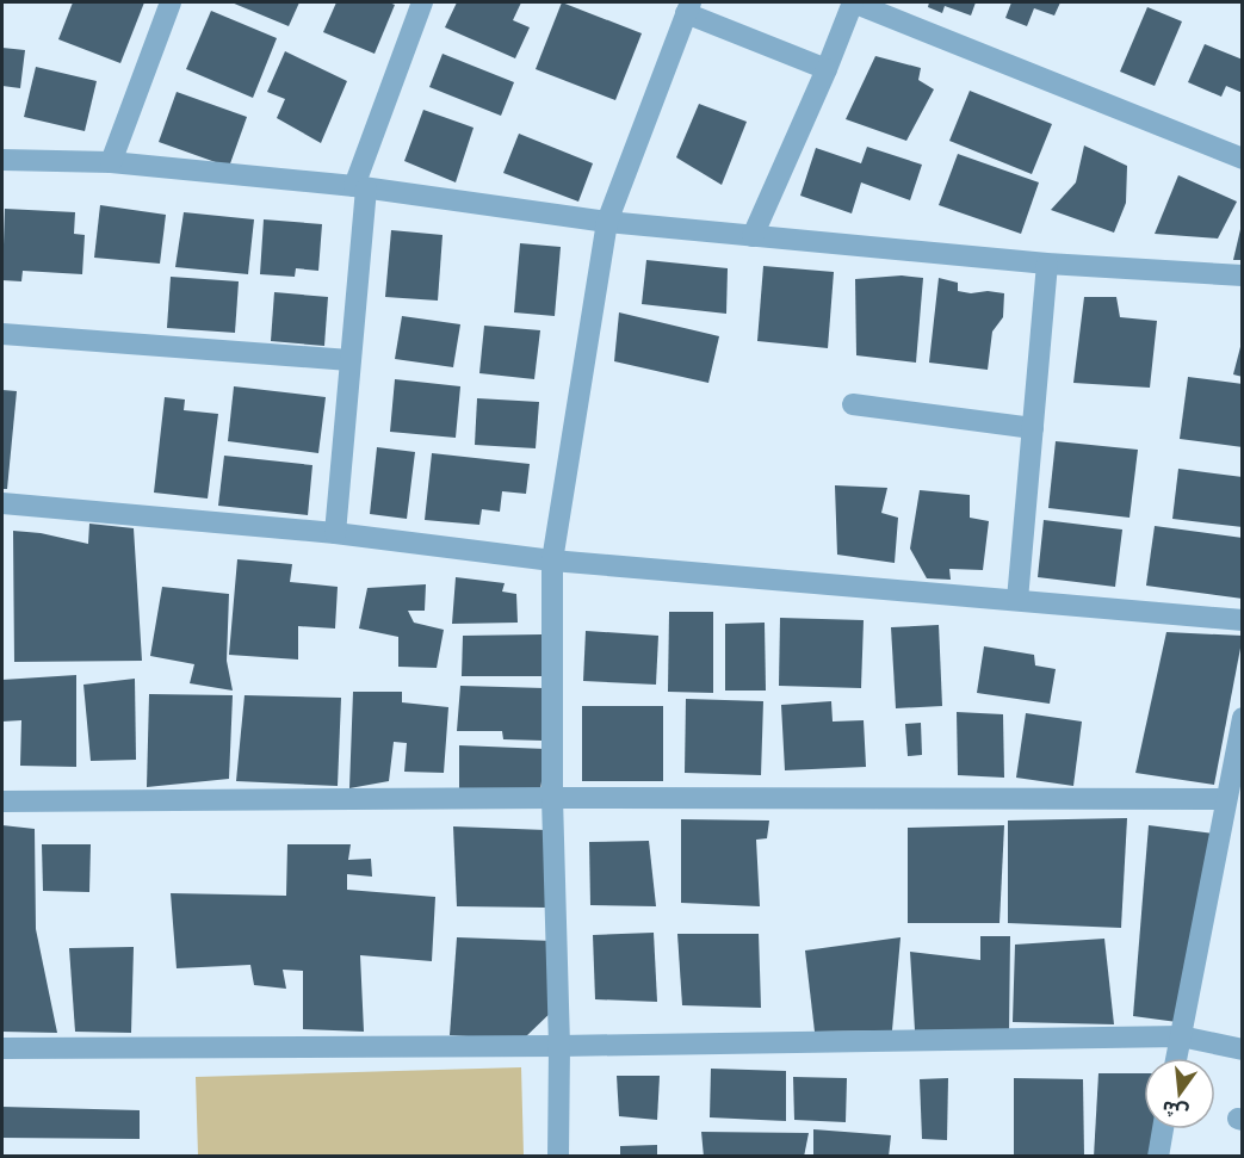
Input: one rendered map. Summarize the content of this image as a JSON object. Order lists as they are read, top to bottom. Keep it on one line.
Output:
{"north":"bottom"}
